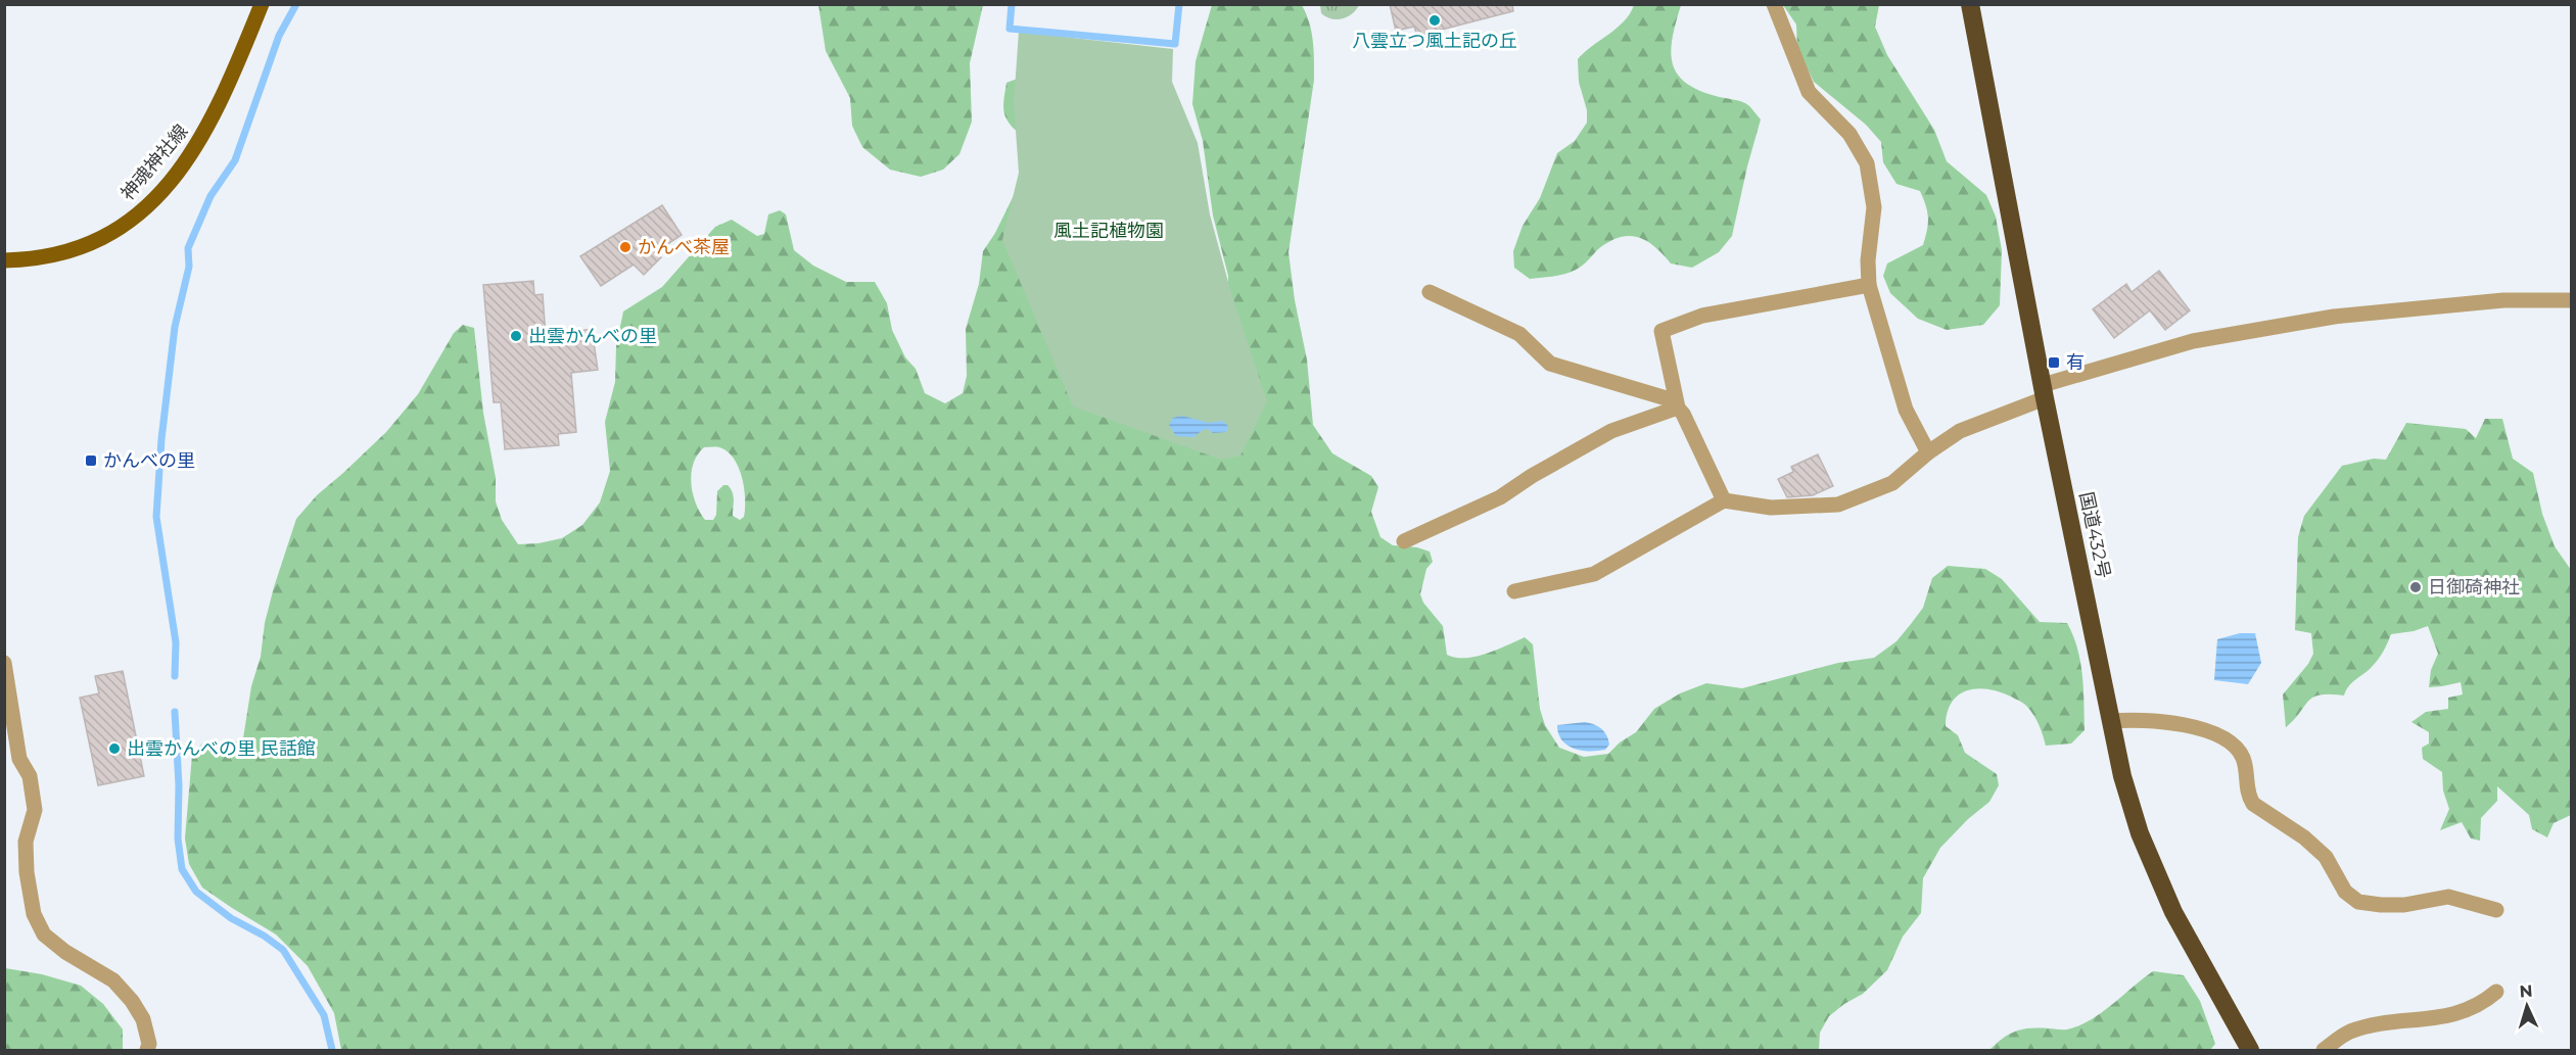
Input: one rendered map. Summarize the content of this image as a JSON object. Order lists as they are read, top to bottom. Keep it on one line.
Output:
{"streets":{"highway":["国道432号"],"main road":["神魂神社線"]},"parks":["風土記植物園"],"places":{"other":["八雲立つ風土記の丘","かんべ茶屋","出雲かんべの里","日御碕神社","出雲かんべの里 民話館"],"transit":["有","かんべの里"]},"north":"top"}
